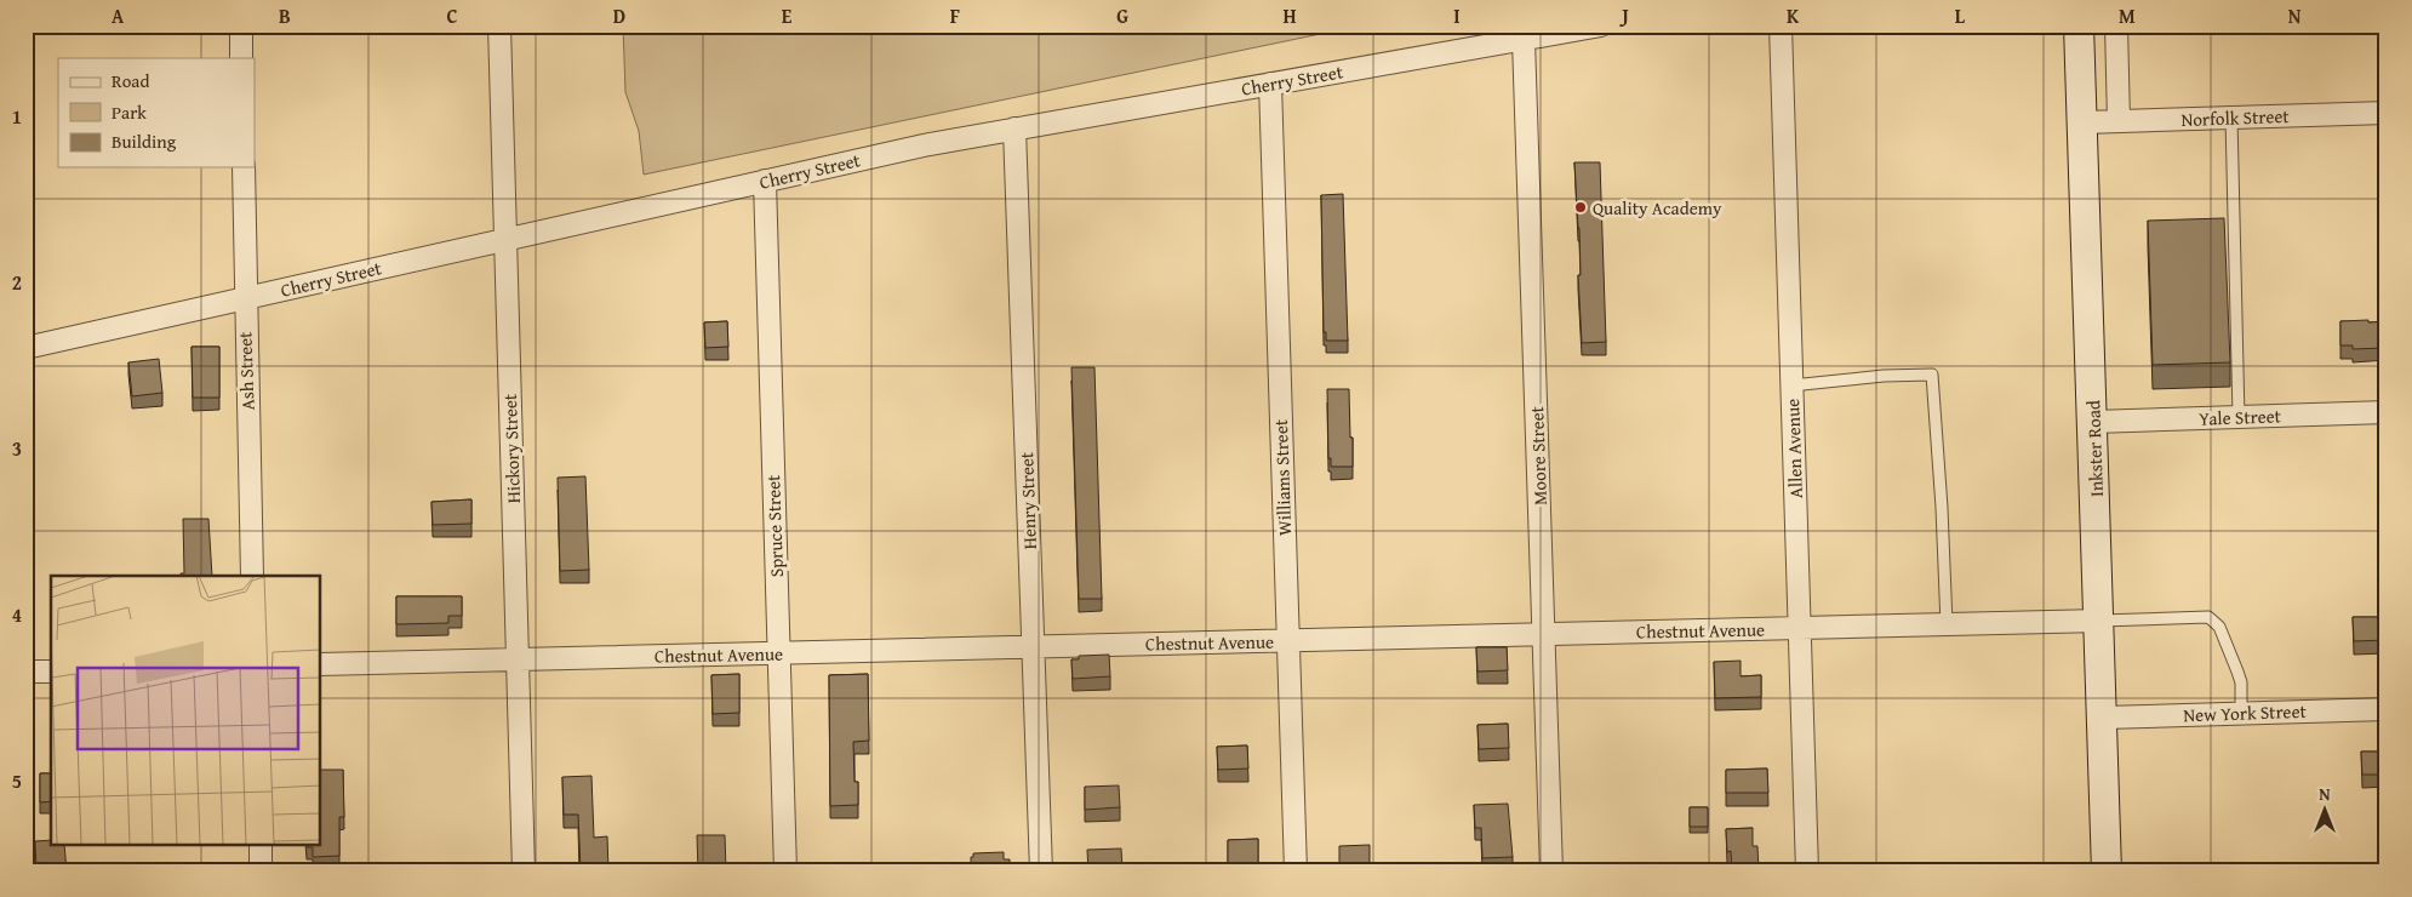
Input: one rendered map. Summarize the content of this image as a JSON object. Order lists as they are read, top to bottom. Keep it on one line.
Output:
{"streets":{"main road":["Inkster Road"],"street":["Cherry Street","Norfolk Street","Ash Street","Yale Street","Hickory Street","Allen Avenue","Moore Street","Williams Street","Henry Street","Spruce Street","Chestnut Avenue","New York Street"]},"crossings":[["Cherry Street","Ash Street"],["Cherry Street","Hickory Street"],["Cherry Street","Moore Street"],["Cherry Street","Williams Street"],["Cherry Street","Henry Street"],["Cherry Street","Spruce Street"],["Norfolk Street","Inkster Road"],["Yale Street","Inkster Road"],["Hickory Street","Chestnut Avenue"],["Allen Avenue","Chestnut Avenue"],["Inkster Road","Chestnut Avenue"],["Inkster Road","New York Street"],["Moore Street","Chestnut Avenue"],["Williams Street","Chestnut Avenue"],["Henry Street","Chestnut Avenue"],["Spruce Street","Chestnut Avenue"]],"places":["Quality Academy"],"legend":["Road","Park","Building"],"north":"top","grid":{"columns":["A","B","C","D","E","F","G","H","I","J","K","L","M","N"],"rows":["1","2","3","4","5"]}}
